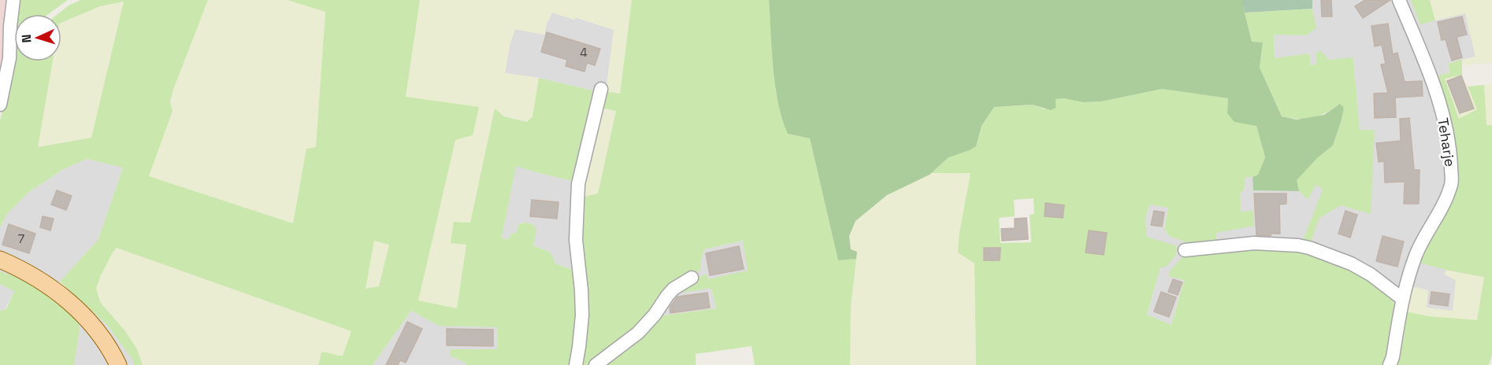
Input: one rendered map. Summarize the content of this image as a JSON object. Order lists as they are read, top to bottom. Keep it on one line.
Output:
{"streets":{"street":["Teharje"]},"house_numbers":["4","7"],"north":"left"}
